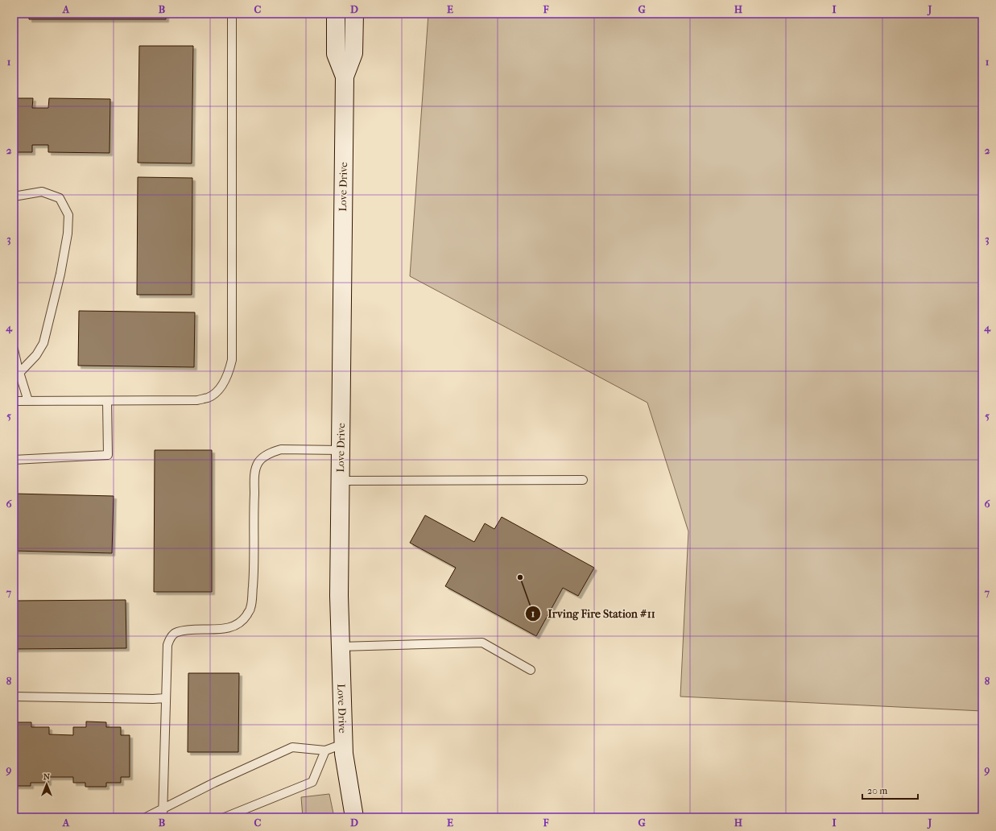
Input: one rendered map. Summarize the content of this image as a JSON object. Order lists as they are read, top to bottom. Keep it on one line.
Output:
{"streets":{"street":["Love Drive"]},"places":["Irving Fire Station #11"],"scale_bar":"20 m","north":"top","grid":{"columns":["A","B","C","D","E","F","G","H","I","J"],"rows":["1","2","3","4","5","6","7","8","9"]}}
